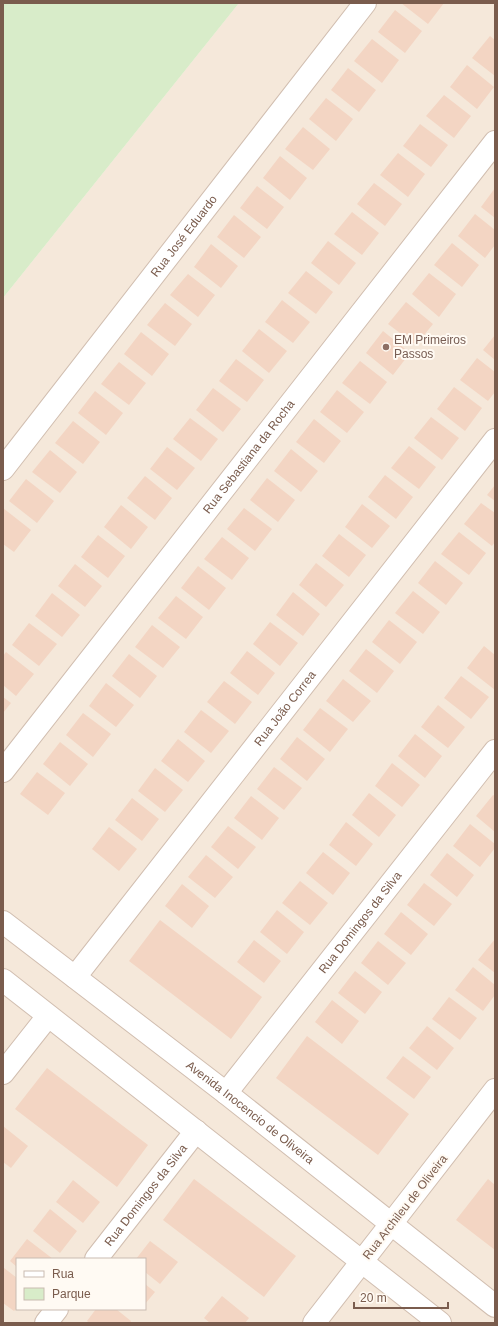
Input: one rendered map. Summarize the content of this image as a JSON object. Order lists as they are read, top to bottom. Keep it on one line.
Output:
{"streets":{"street":["Rua José Eduardo","Rua Sebastiana da Rocha","Rua João Correa","Rua Domingos da Silva","Avenida Inocencio de Oliveira","Rua Archileu de Oliveira"]},"crossings":[["Rua João Correa","Avenida Inocencio de Oliveira"],["Rua Domingos da Silva","Avenida Inocencio de Oliveira"],["Avenida Inocencio de Oliveira","Rua Archileu de Oliveira"]],"places":["EM Primeiros Passos"],"legend":["Rua","Parque"],"scale_bar":"20 m"}
